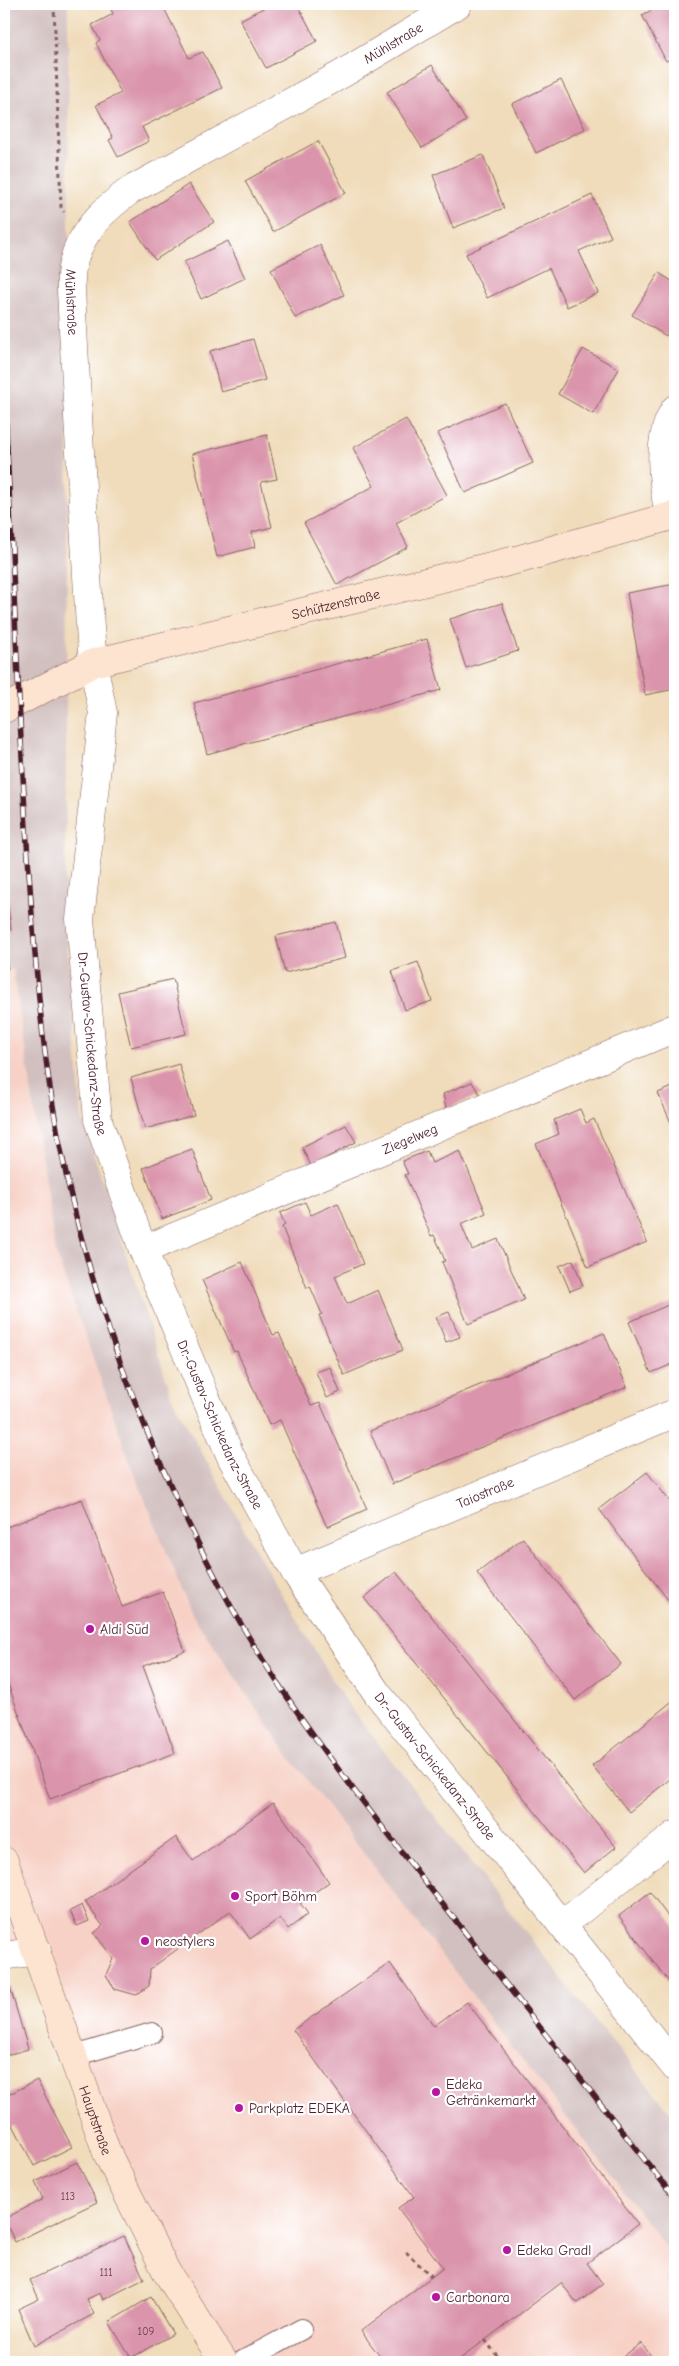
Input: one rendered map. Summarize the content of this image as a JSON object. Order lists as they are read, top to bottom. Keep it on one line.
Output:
{"streets":{"street":["Mühlstraße","Schützenstraße","Dr.-Gustav-Schickedanz-Straße","Ziegelweg","Taiostraße","Hauptstraße"]},"crossings":[["Mühlstraße","Schützenstraße"],["Mühlstraße","Dr.-Gustav-Schickedanz-Straße"],["Schützenstraße","Dr.-Gustav-Schickedanz-Straße"],["Dr.-Gustav-Schickedanz-Straße","Ziegelweg"],["Dr.-Gustav-Schickedanz-Straße","Taiostraße"]],"places":["Aldi Süd","Sport Böhm","neostylers","Edeka Getränkemarkt","Parkplatz EDEKA","Edeka Gradl","Carbonara"],"house_numbers":["113","111","109"]}
